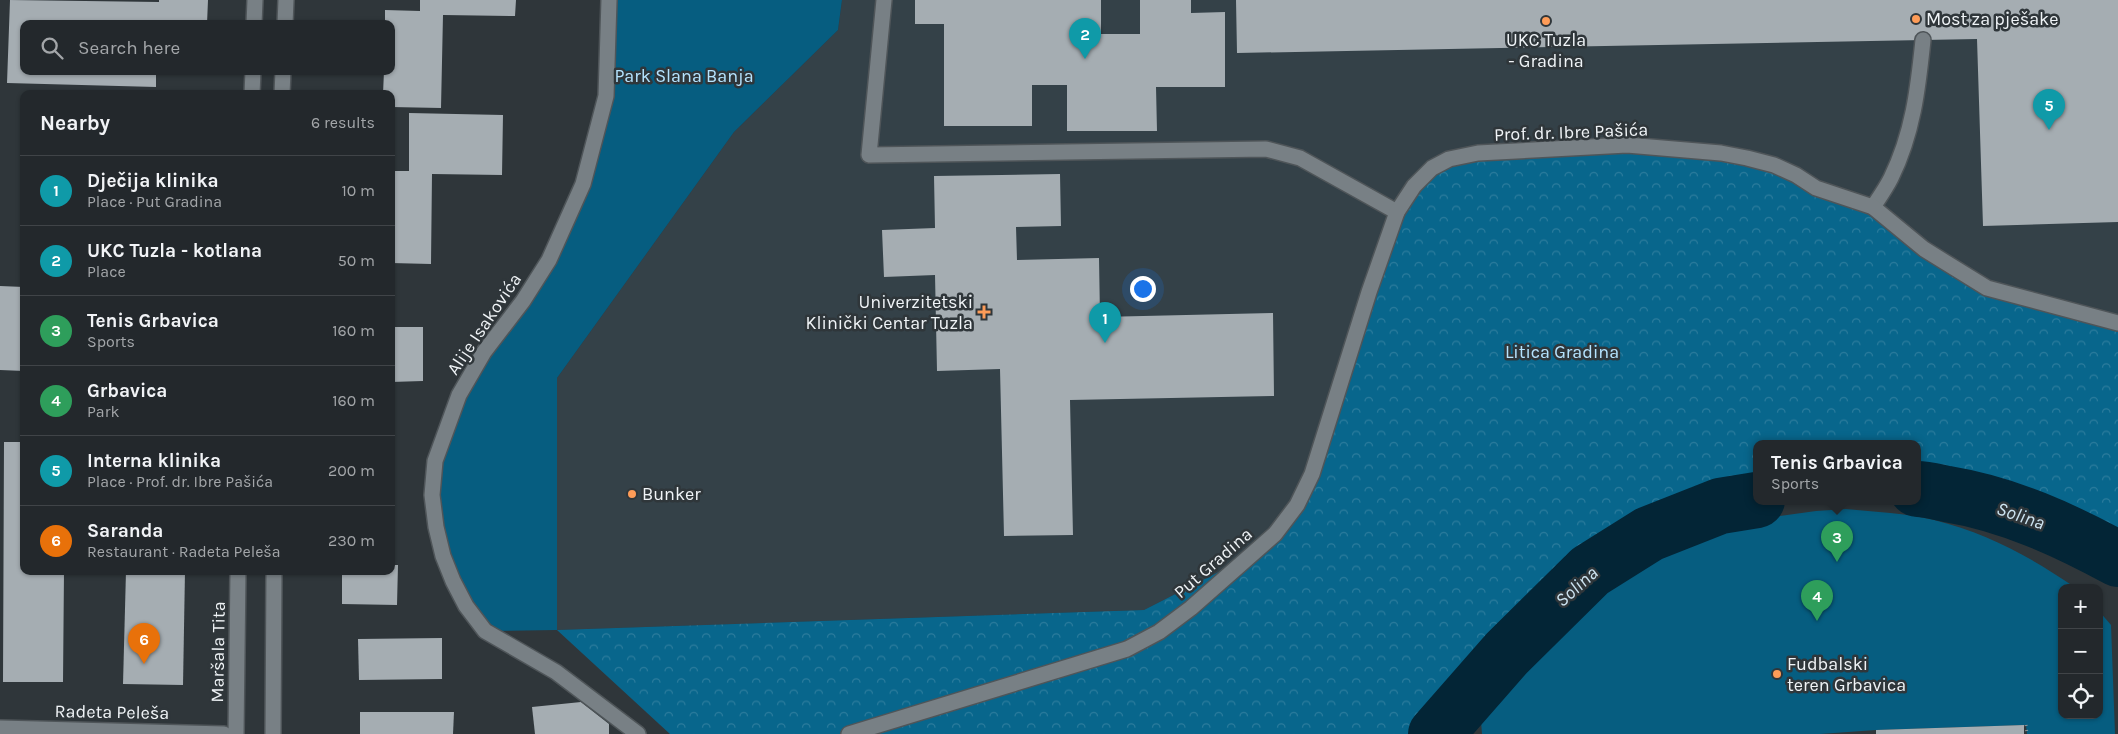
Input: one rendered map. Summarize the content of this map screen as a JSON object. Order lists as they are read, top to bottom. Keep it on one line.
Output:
{"streets":{"street":["Prof. dr. Ibre Pašića","Alije Isakovića","Put Gradina","Maršala Tita","Radeta Peleša"]},"crossings":[["Prof. dr. Ibre Pašića","Put Gradina"]],"water":["Solina"],"parks":["Park Slana Banja","Litica Gradina"],"places":{"other":["Most za pješake","UKC Tuzla - Gradina","Bunker","Fudbalski teren Grbavica"],"health":["Univerzitetski Klinički Centar Tuzla"]},"page":{"pins":["2","5","1","3","4","6"],"search":"Search here","heading":["Nearby","6 results"],"list":[{"mark":"1","name":"Dječija klinika","note":"Place · Put Gradina","value":"10 m"},{"mark":"2","name":"UKC Tuzla - kotlana","note":"Place","value":"50 m"},{"mark":"3","name":"Tenis Grbavica","note":"Sports","value":"160 m"},{"mark":"4","name":"Grbavica","note":"Park","value":"160 m"},{"mark":"5","name":"Interna klinika","note":"Place · Prof. dr. Ibre Pašića","value":"200 m"},{"mark":"6","name":"Saranda","note":"Restaurant · Radeta Peleša","value":"230 m"}],"popup":["Tenis Grbavica","Sports"],"map_buttons":["+","−"]}}
